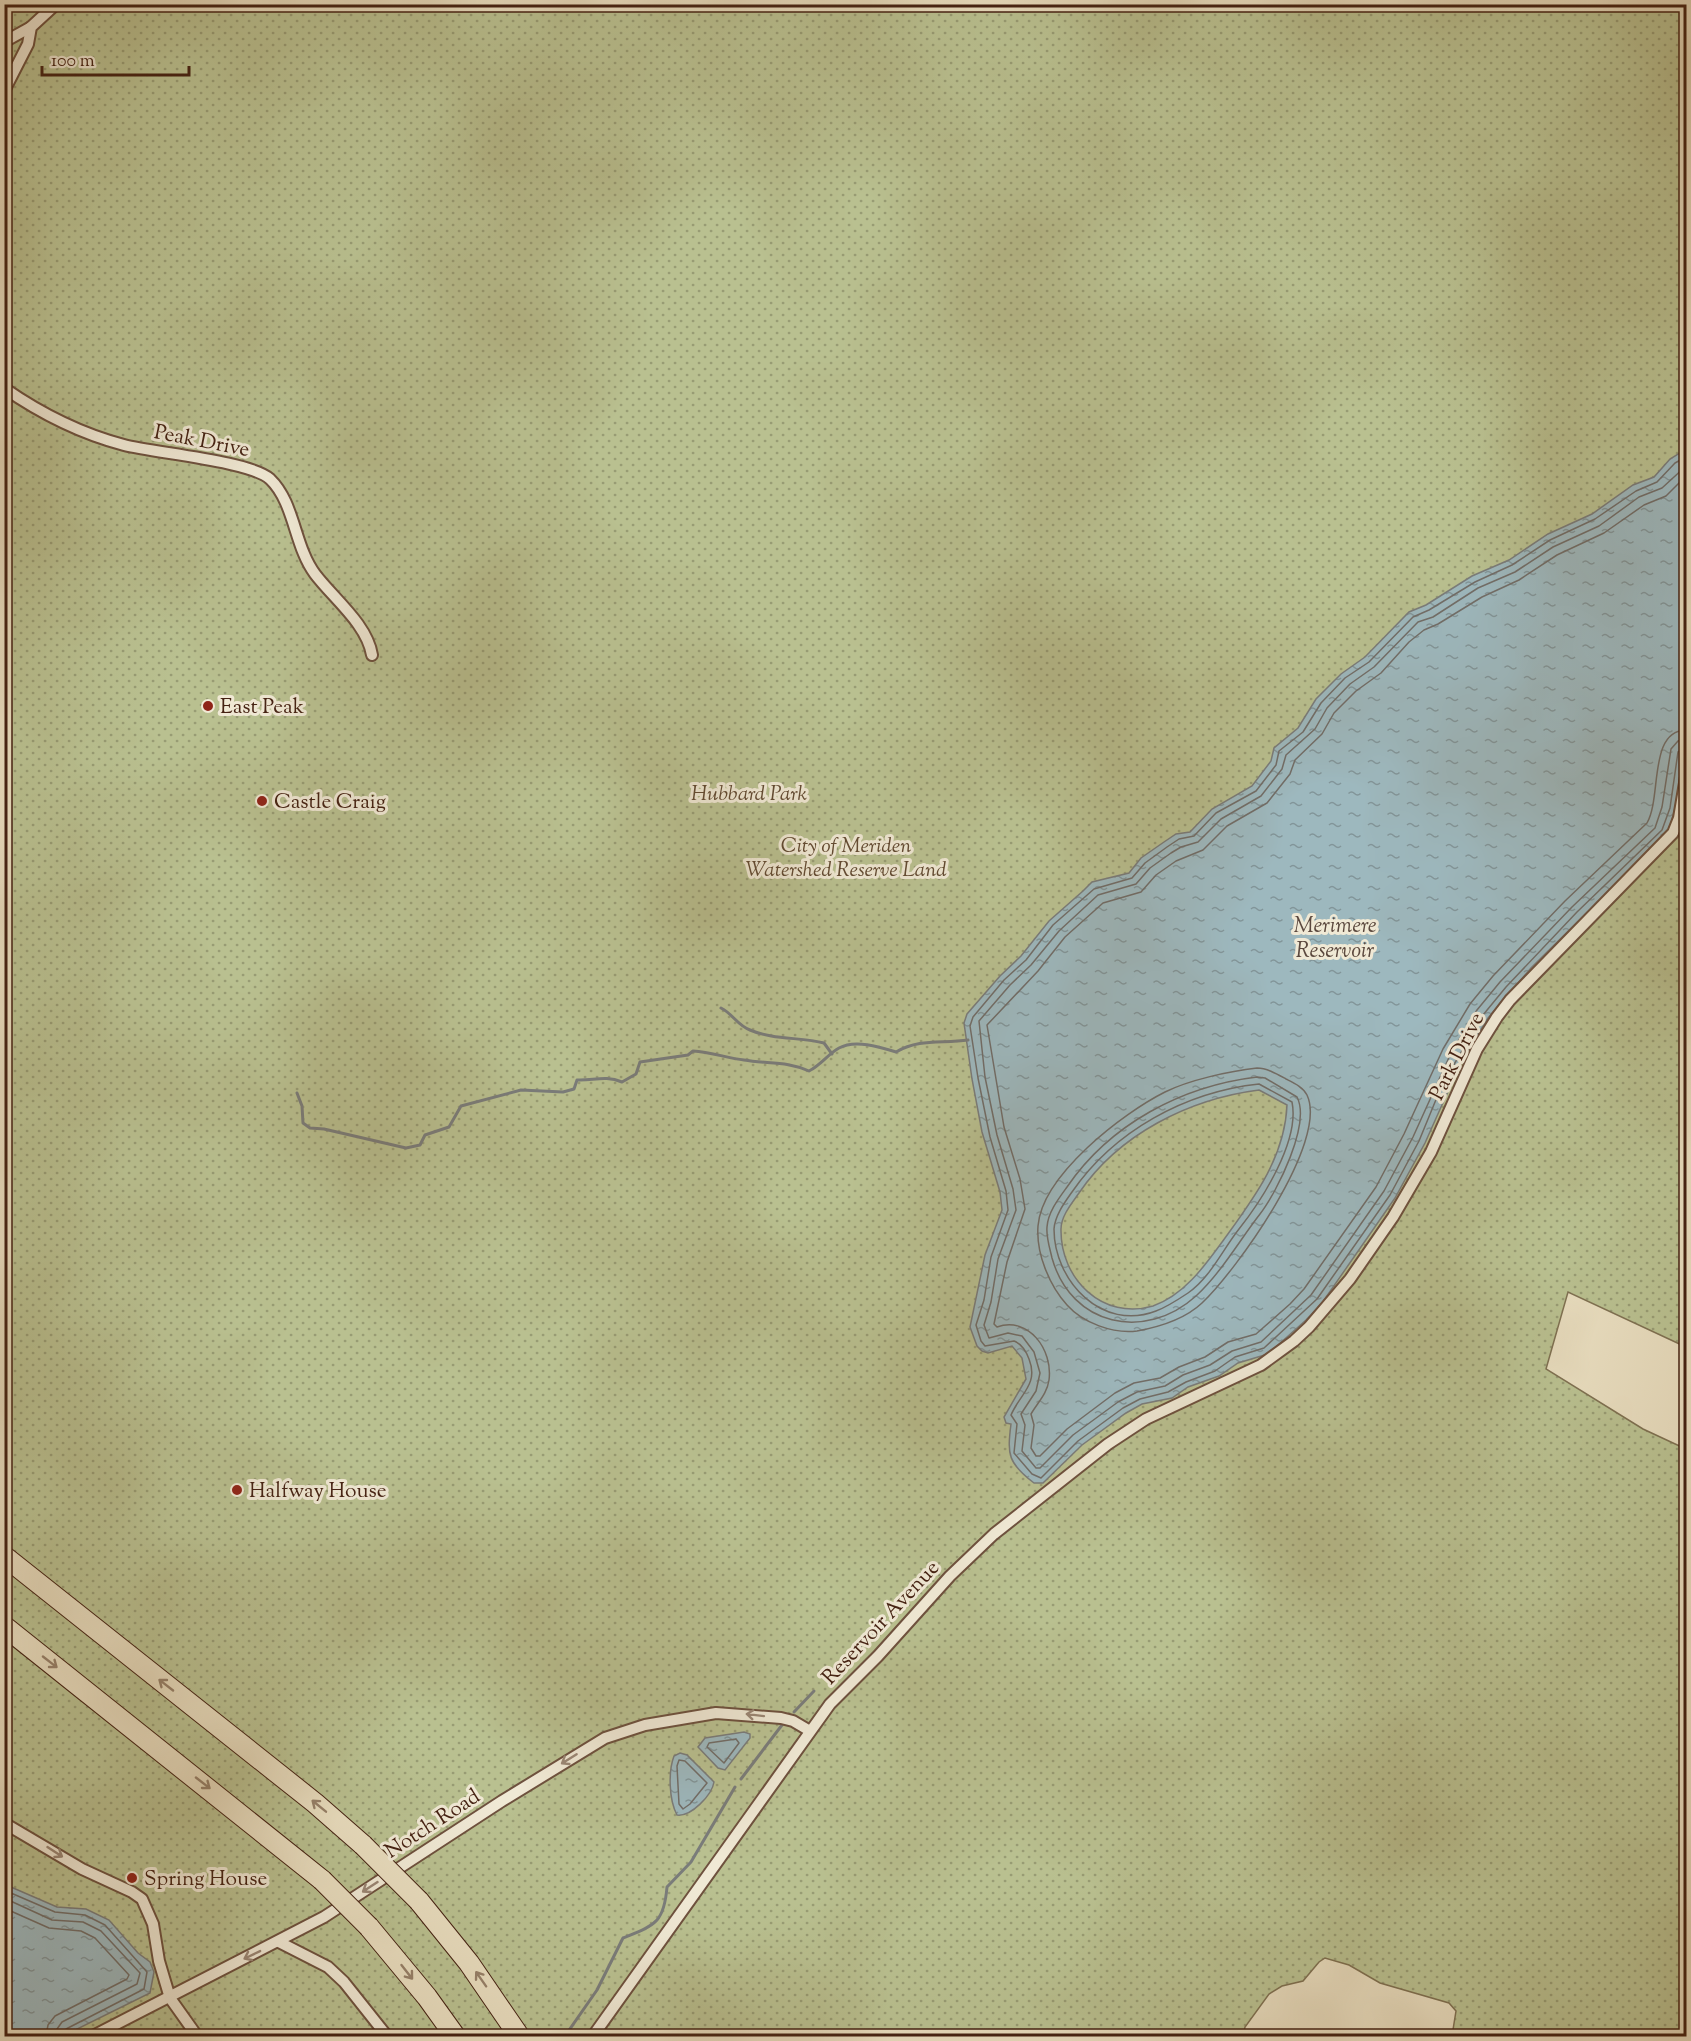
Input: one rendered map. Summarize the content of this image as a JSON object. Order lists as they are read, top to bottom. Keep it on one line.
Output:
{"streets":{"street":["Peak Drive","Park Drive","Reservoir Avenue","Notch Road"]},"crossings":[["Park Drive","Reservoir Avenue"],["Reservoir Avenue","Notch Road"]],"one_way":["Notch Road"],"water":["Merimere Reservoir"],"parks":["Hubbard Park","City of Meriden Watershed Reserve Land"],"places":["East Peak","Castle Craig","Halfway House","Spring House"],"scale_bar":"100 m"}
